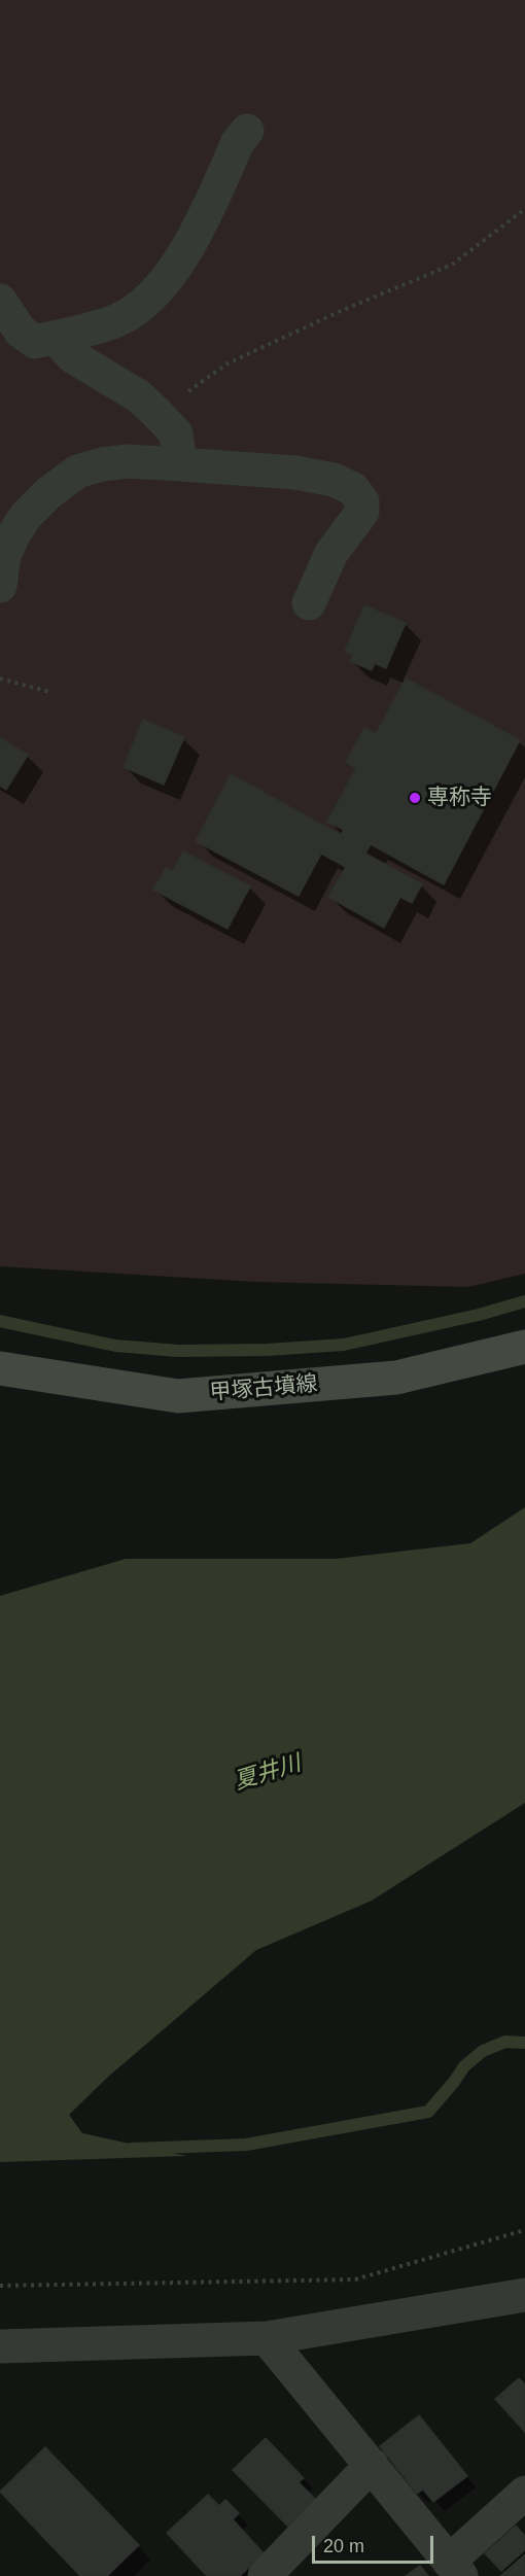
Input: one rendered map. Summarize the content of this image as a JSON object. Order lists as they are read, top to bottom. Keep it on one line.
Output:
{"streets":{"main road":["甲塚古墳線"]},"water":["夏井川"],"places":["専称寺"],"scale_bar":"20 m"}
